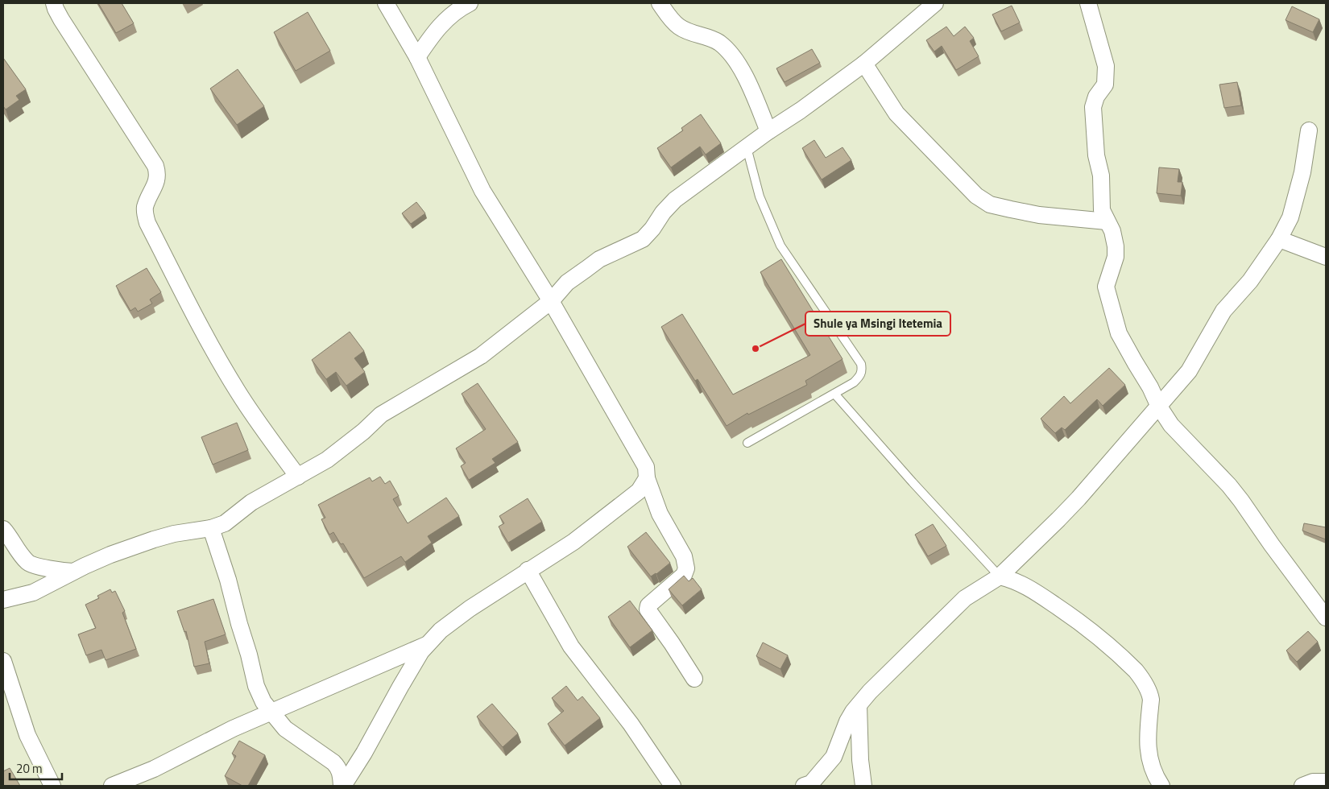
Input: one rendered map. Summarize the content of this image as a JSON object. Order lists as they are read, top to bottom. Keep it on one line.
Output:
{"places":["Shule ya Msingi Itetemia"],"scale_bar":"20 m"}
